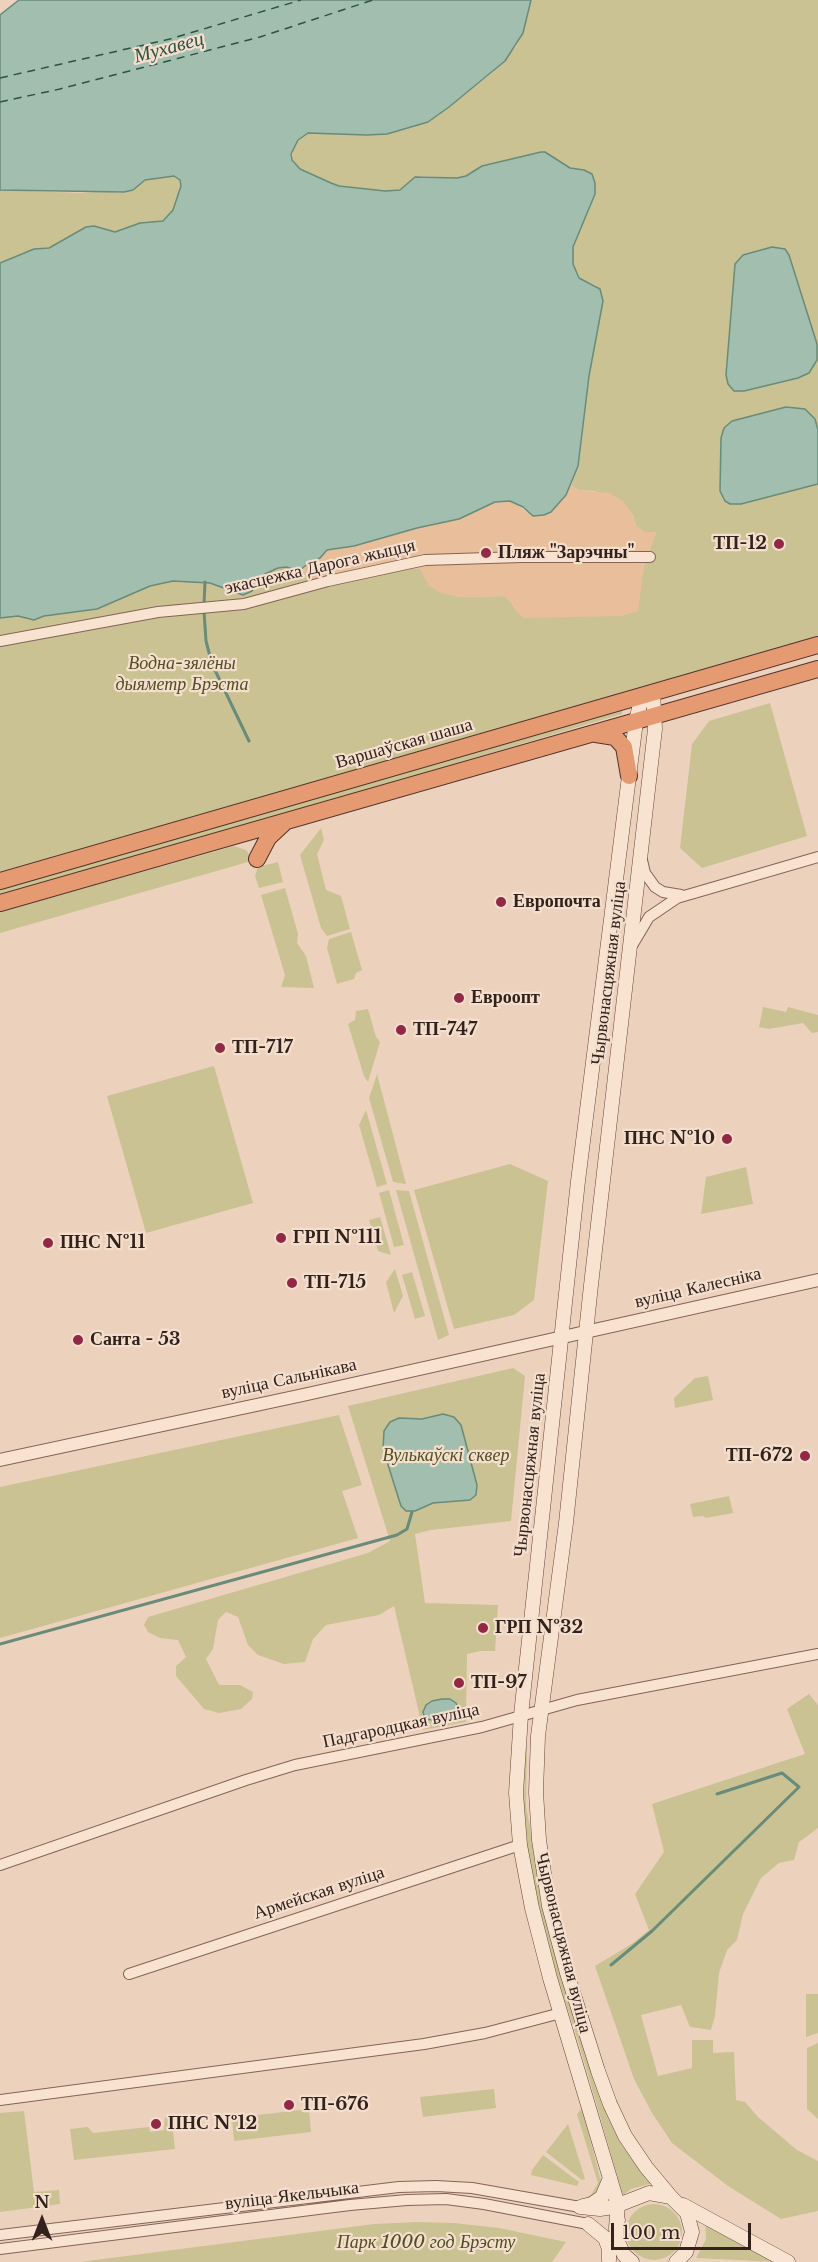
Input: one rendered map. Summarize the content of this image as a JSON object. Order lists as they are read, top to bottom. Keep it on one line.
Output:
{"streets":{"highway":["Варшаўская шаша"],"main road":["Чырвонасцяжная вуліца"],"street":["экасцежка Дарога жыцця","вуліца Калесніка","вуліца Сальнікава","Падгародцкая вуліца","Армейская вуліца","вуліца Якельчыка"]},"crossings":[["Варшаўская шаша","Чырвонасцяжная вуліца"],["Чырвонасцяжная вуліца","вуліца Калесніка"],["Чырвонасцяжная вуліца","вуліца Сальнікава"],["Чырвонасцяжная вуліца","Падгародцкая вуліца"],["Чырвонасцяжная вуліца","Армейская вуліца"],["вуліца Калесніка","вуліца Сальнікава"]],"water":["Мухавец"],"parks":["Водна-зялёны дыяметр Брэста","Вулькаўскі сквер","Парк 1000 год Брэсту"],"places":["ТП-12","Пляж \"Зарэчны\"","Европочта","Евроопт","ТП-747","ТП-717","ПНС №10","ГРП №111","ПНС №11","ТП-715","Санта - 53","ТП-672","ГРП №32","ТП-97","ТП-676","ПНС №12"],"scale_bar":"100 m","north":"top"}
